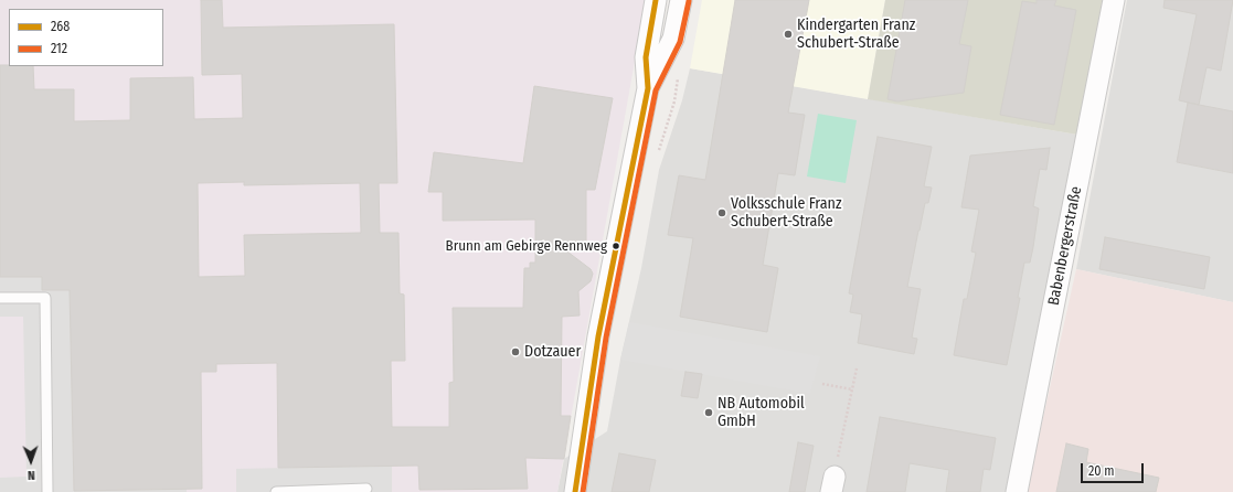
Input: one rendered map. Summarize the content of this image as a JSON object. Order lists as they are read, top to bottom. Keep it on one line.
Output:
{"streets":{"street":["Babenbergerstraße"]},"places":["Kindergarten Franz Schubert-Straße","Volksschule Franz Schubert-Straße","Brunn am Gebirge Rennweg","Dotzauer","NB Automobil GmbH"],"lines":["transit line 268","transit line 212"],"legend":["268","212"],"scale_bar":"20 m","north":"bottom"}
